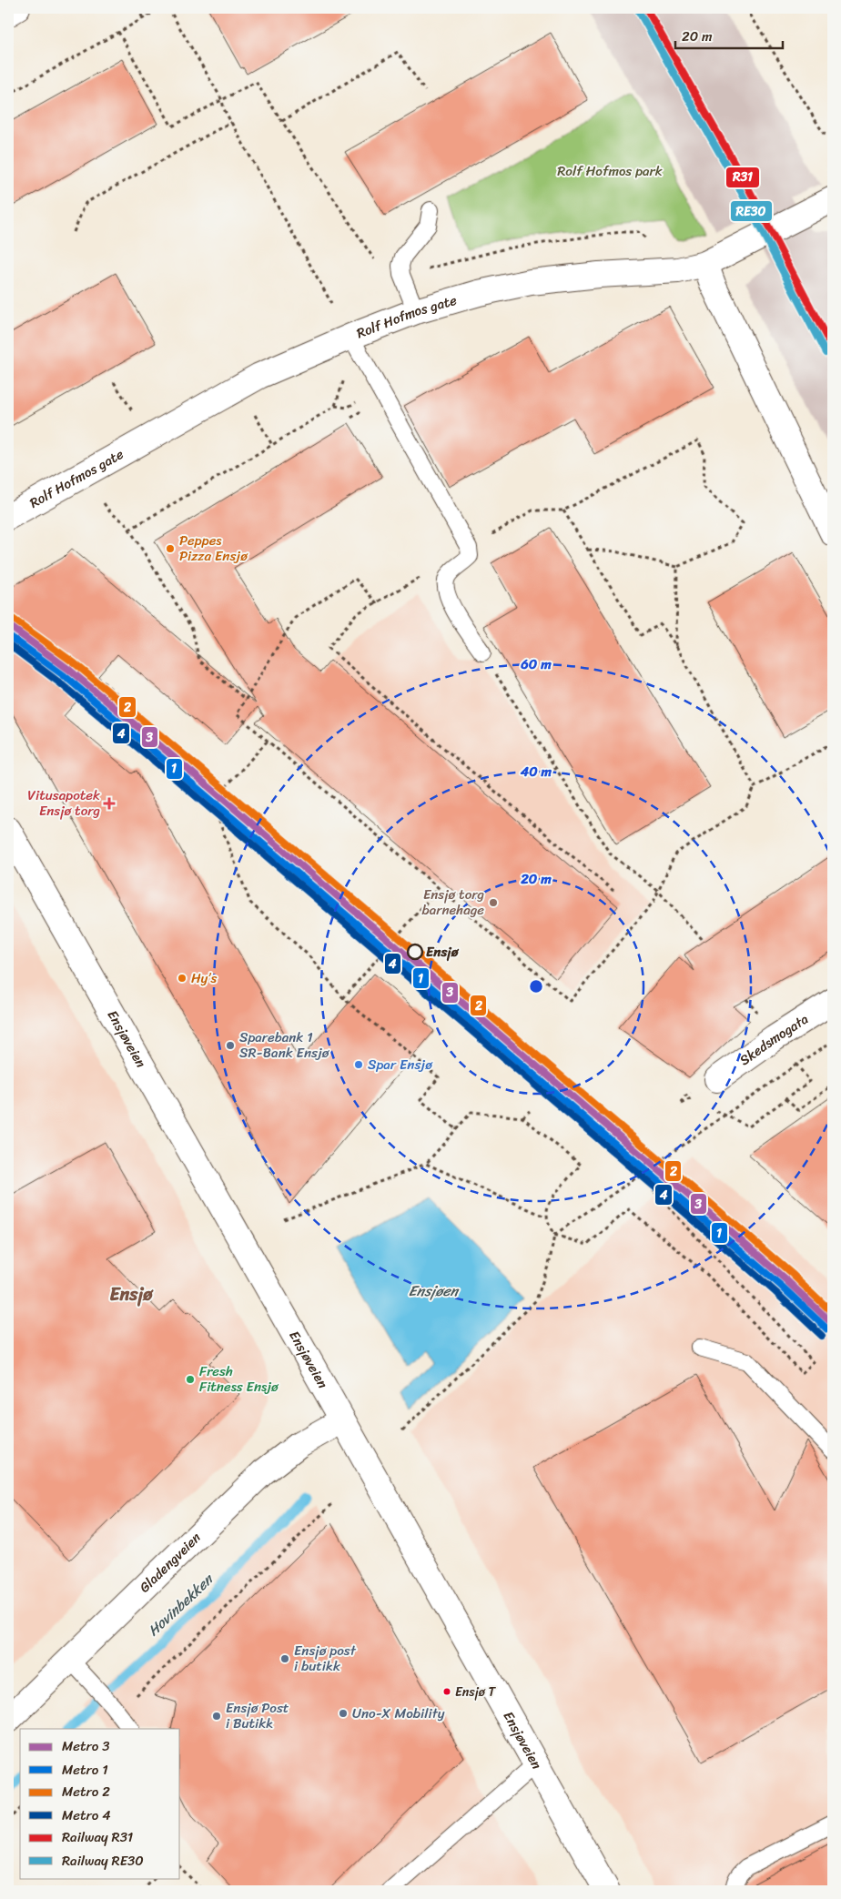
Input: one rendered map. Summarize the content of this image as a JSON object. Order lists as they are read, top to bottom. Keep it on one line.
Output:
{"streets":{"street":["Rolf Hofmos gate","Ensjøveien","Skedsmogata","Gladengveien"]},"crossings":[["Ensjøveien","Gladengveien"]],"districts":["Ensjø"],"water":["Ensjøen","Hovinbekken"],"parks":["Rolf Hofmos park"],"places":{"other":["Peppes Pizza Ensjø","Ensjø torg barnehage","Ensjø","Hy’s","Sparebank 1 SR-Bank Ensjø","Spar Ensjø","Fresh Fitness Ensjø","Ensjø post i butikk","Ensjø T","Uno-X Mobility","Ensjø Post i Butikk"],"health":["Vitusapotek Ensjø torg"]},"lines":["rail line R31","rail line RE30","metro line 2","metro line 3","metro line 1","metro line 4"],"legend":["Metro 3","Metro 1","Metro 2","Metro 4","Railway R31","Railway RE30"],"scale_bar":"20 m","rings":["60 m","40 m","20 m"]}
